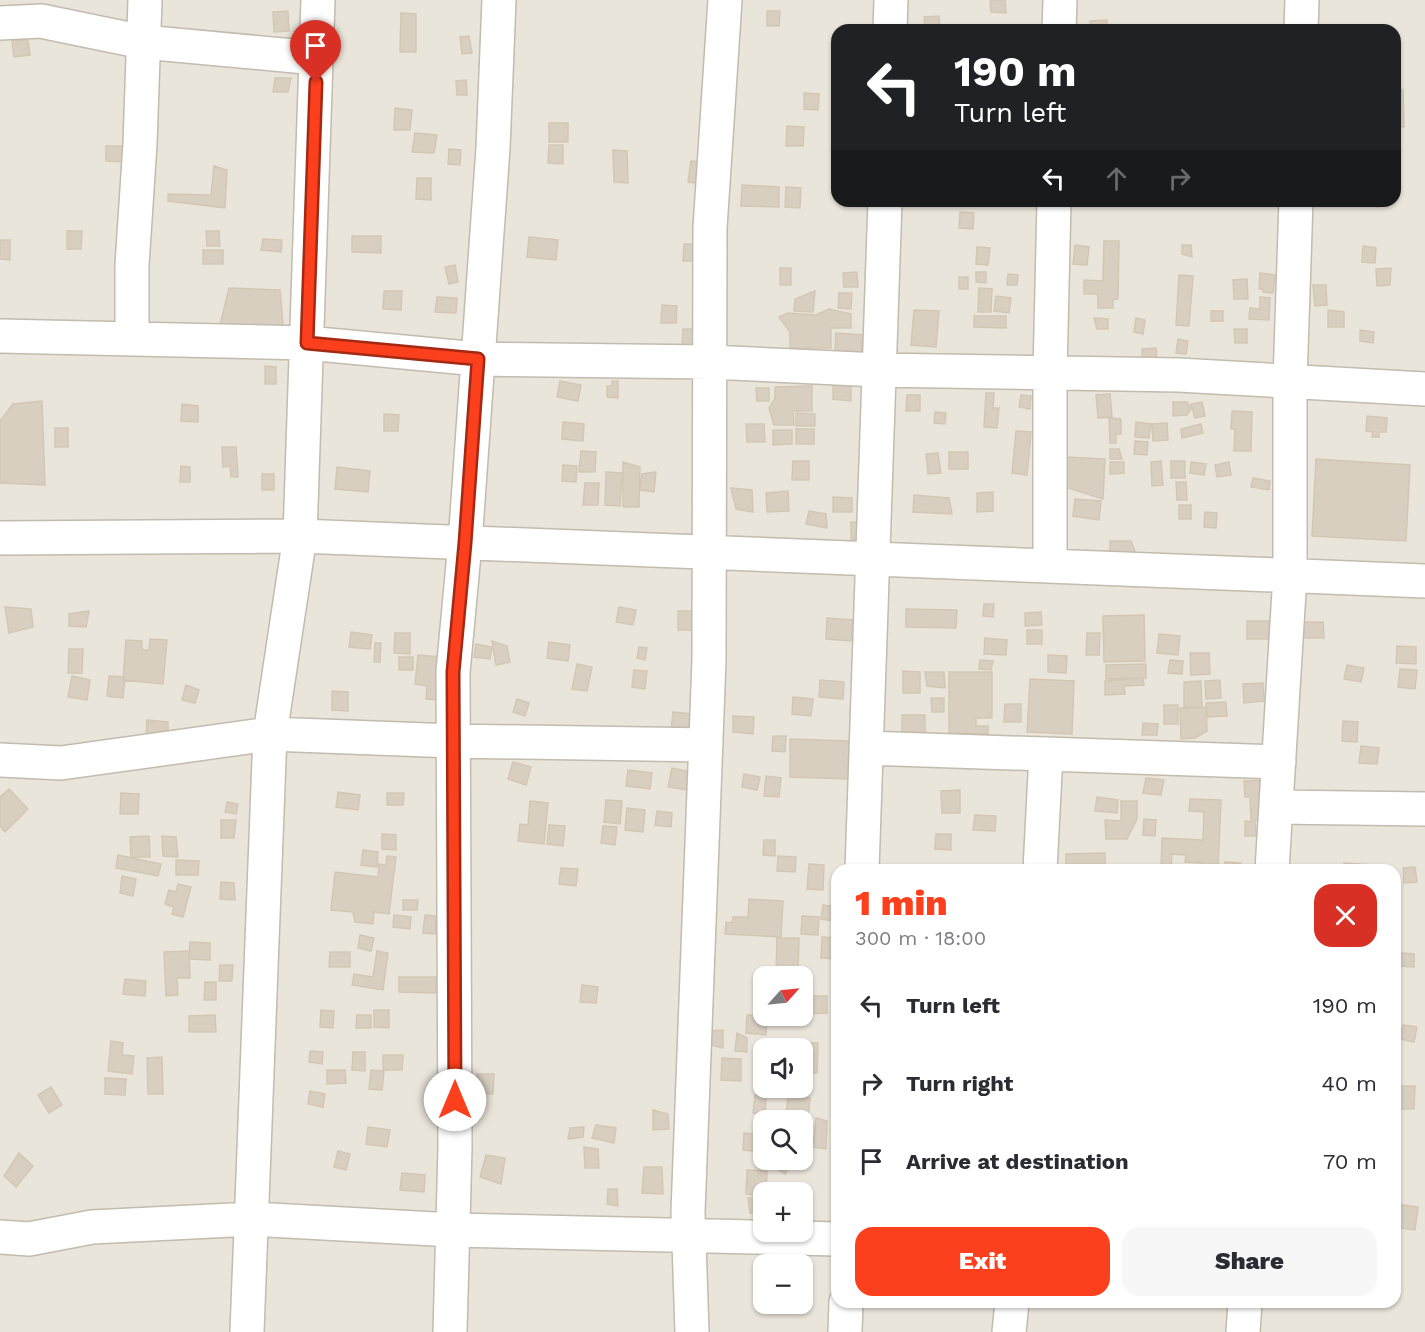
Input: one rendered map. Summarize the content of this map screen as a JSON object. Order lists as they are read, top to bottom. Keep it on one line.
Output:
{"north":"top right","page":{"turn":["190 m","Turn left"],"heading":["1 min","300 m · 18:00"],"map_buttons":["+","−"],"list":[{"name":"Turn left","value":"190 m"},{"name":"Turn right","value":"40 m"},{"name":"Arrive at destination","value":"70 m"}],"buttons":["Exit","Share"]}}
